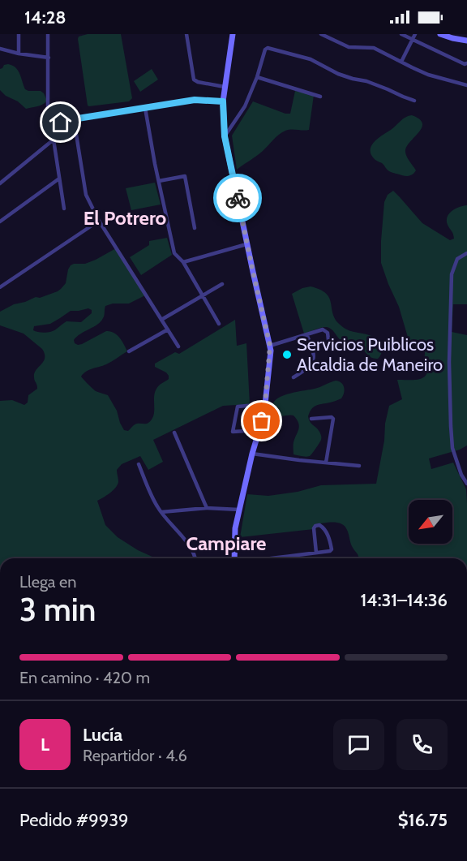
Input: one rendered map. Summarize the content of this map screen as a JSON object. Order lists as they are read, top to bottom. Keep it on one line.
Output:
{"districts":["El Potrero","Campiare"],"places":["Servicios Puiblicos Alcaldia de Maneiro"],"north":"bottom left","page":{"status":"14:28","heading":["3 min","Llega en","14:31–14:36"],"panel":["Lucía","Repartidor · 4.6","Pedido #9939","$16.75"],"bar":"En camino · 420 m","round":"L"}}
